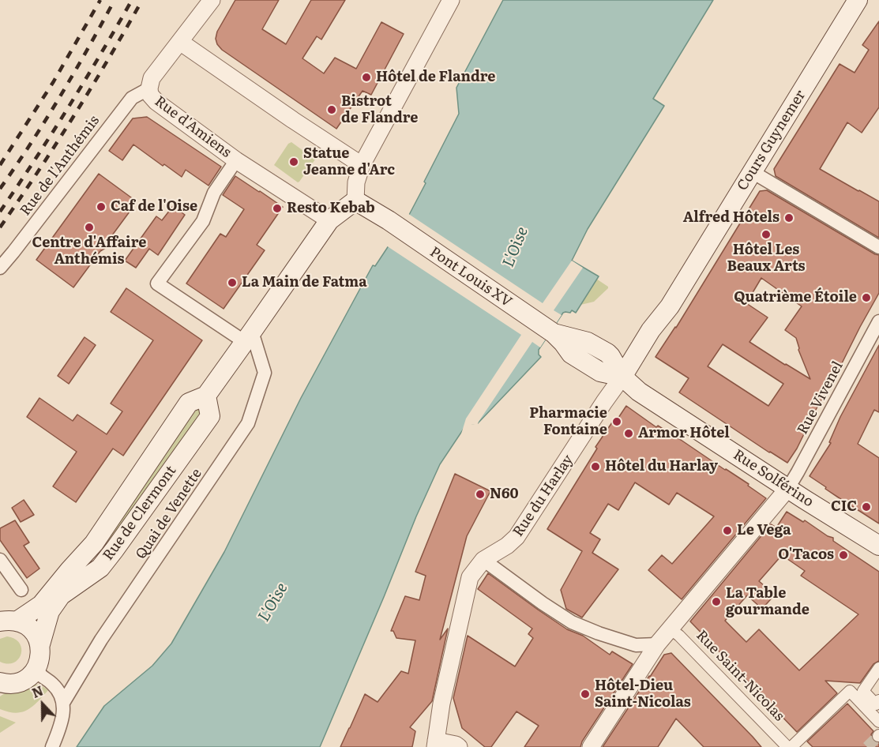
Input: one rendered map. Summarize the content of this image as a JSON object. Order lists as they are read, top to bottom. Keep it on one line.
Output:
{"streets":{"main road":["Cours Guynemer","Pont Louis XV","Rue Solférino","Rue de Clermont"],"street":["Rue d'Amiens","Rue de l'Anthémis","Rue Vivenel","Rue du Harlay","Quai de Venette","Rue Saint-Nicolas"]},"crossings":[["Rue d'Amiens","Rue de l'Anthémis"],["Rue d'Amiens","Rue de Clermont"],["Cours Guynemer","Rue Solférino"],["Cours Guynemer","Rue du Harlay"],["Pont Louis XV","Rue Solférino"],["Pont Louis XV","Rue de Clermont"],["Rue Vivenel","Rue Solférino"],["Rue Solférino","Rue du Harlay"],["Rue de Clermont","Quai de Venette"]],"water":["L'Oise"],"places":["Hôtel de Flandre","Bistrot de Flandre","Statue Jeanne d'Arc","Caf de l'Oise","Resto Kebab","Alfred Hôtels","Centre d'Affaire Anthémis","Hôtel Les Beaux Arts","La Main de Fatma","Quatrième Étoile","Pharmacie Fontaine","Armor Hôtel","Hôtel du Harlay","N60","CIC","Le Vega","O'Tacos","La Table gourmande","Hôtel-Dieu Saint-Nicolas"],"north":"top"}
